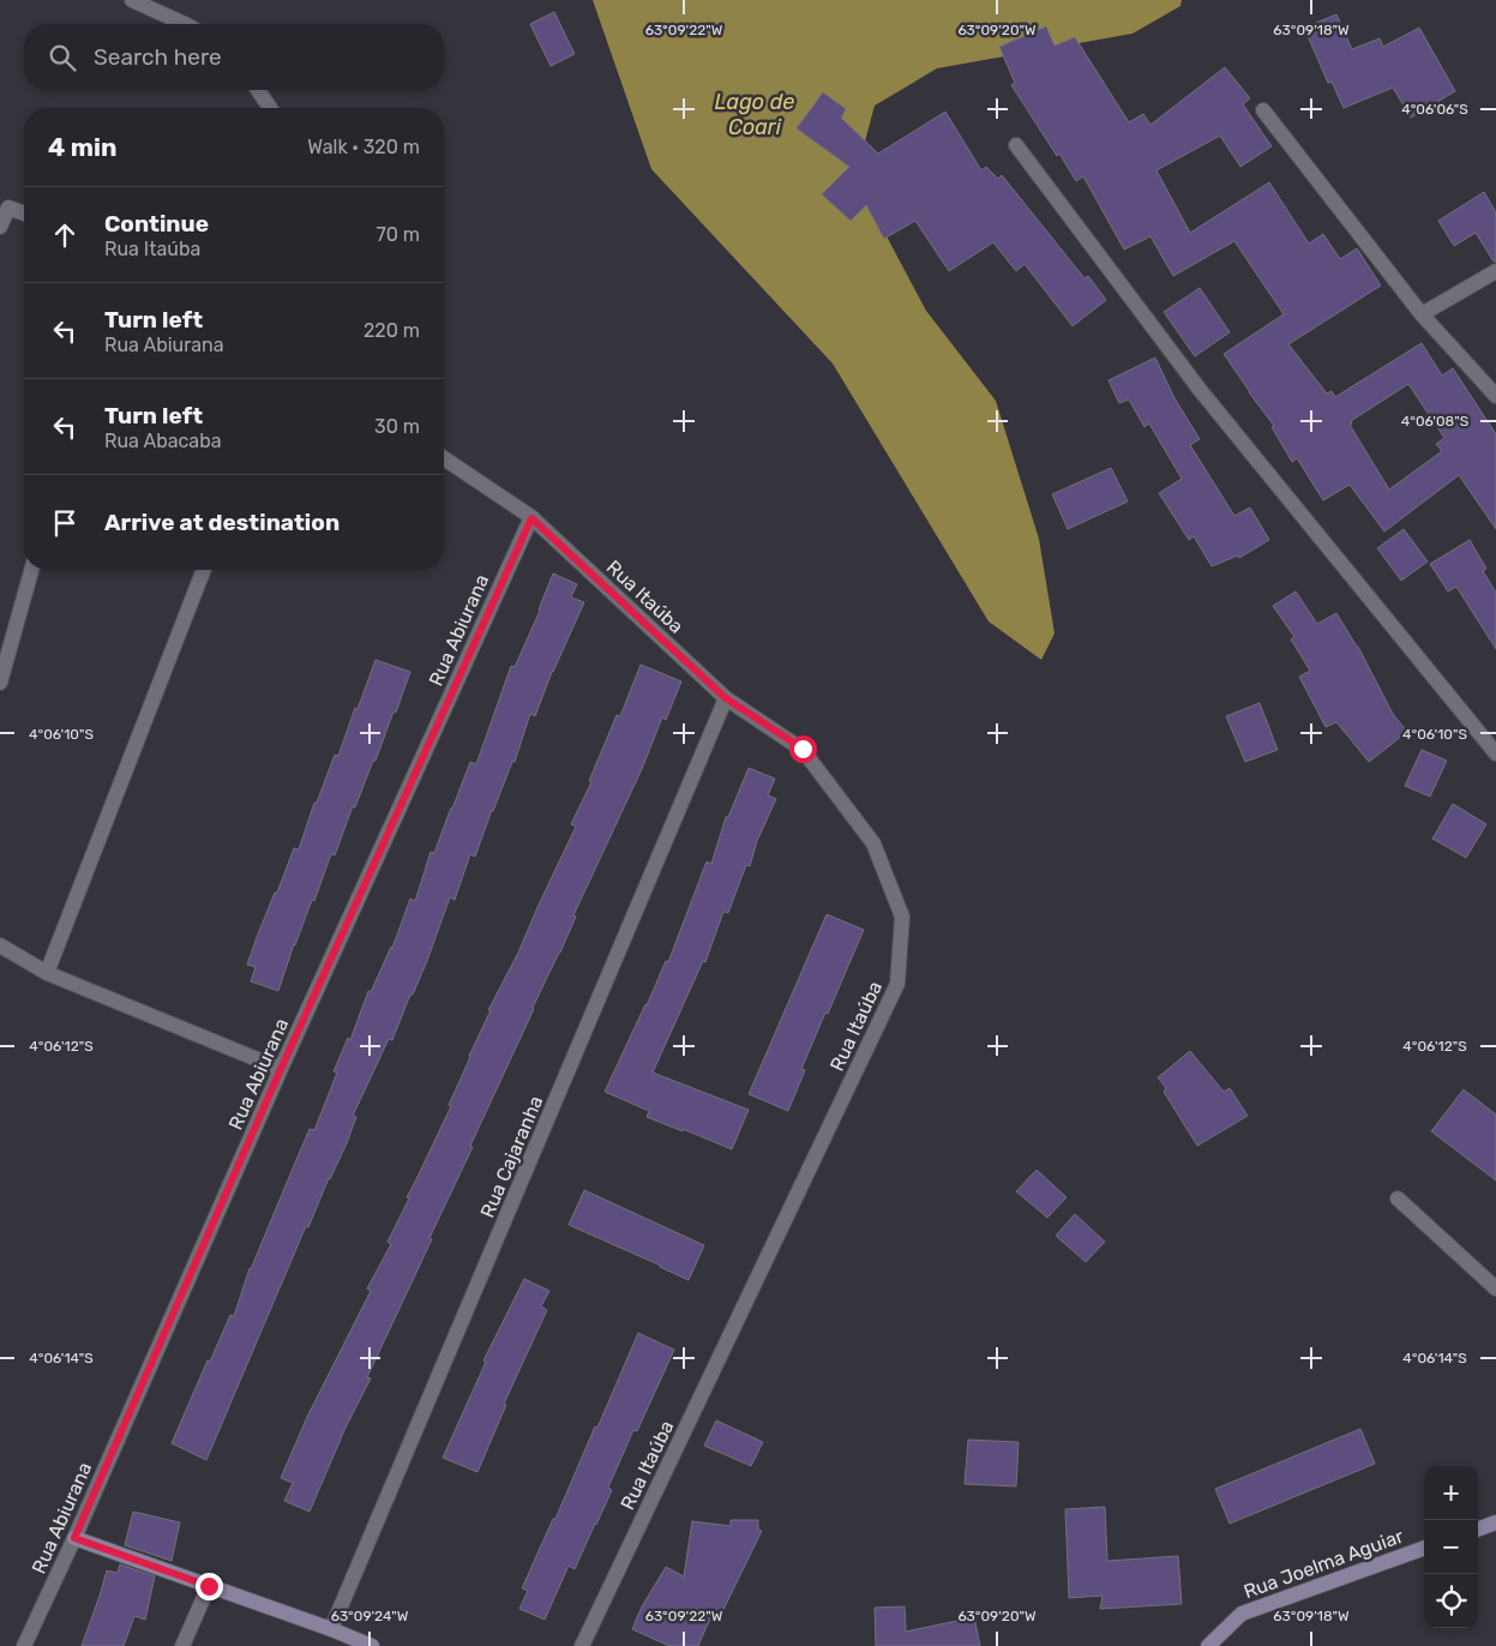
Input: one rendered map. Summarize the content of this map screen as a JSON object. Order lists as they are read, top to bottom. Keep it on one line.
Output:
{"streets":{"street":["Rua Itaúba","Rua Abiurana","Rua Cajaranha","Rua Joelma Aguiar"]},"crossings":[["Rua Itaúba","Rua Abiurana"],["Rua Itaúba","Rua Cajaranha"]],"water":["Lago de Coari"],"page":{"search":"Search here","heading":["4 min","Walk · 320 m"],"list":[["Continue","Rua Itaúba","70 m"],["Turn left","Rua Abiurana","220 m"],["Turn left","Rua Abacaba","30 m"],"Arrive at destination"],"map_buttons":["+","−"]},"coordinates":["63°09'22\"W","63°09'20\"W","63°09'18\"W","4°06'06\"S","4°06'08\"S","4°06'10\"S","4°06'12\"S","4°06'14\"S","63°09'24\"W"]}
